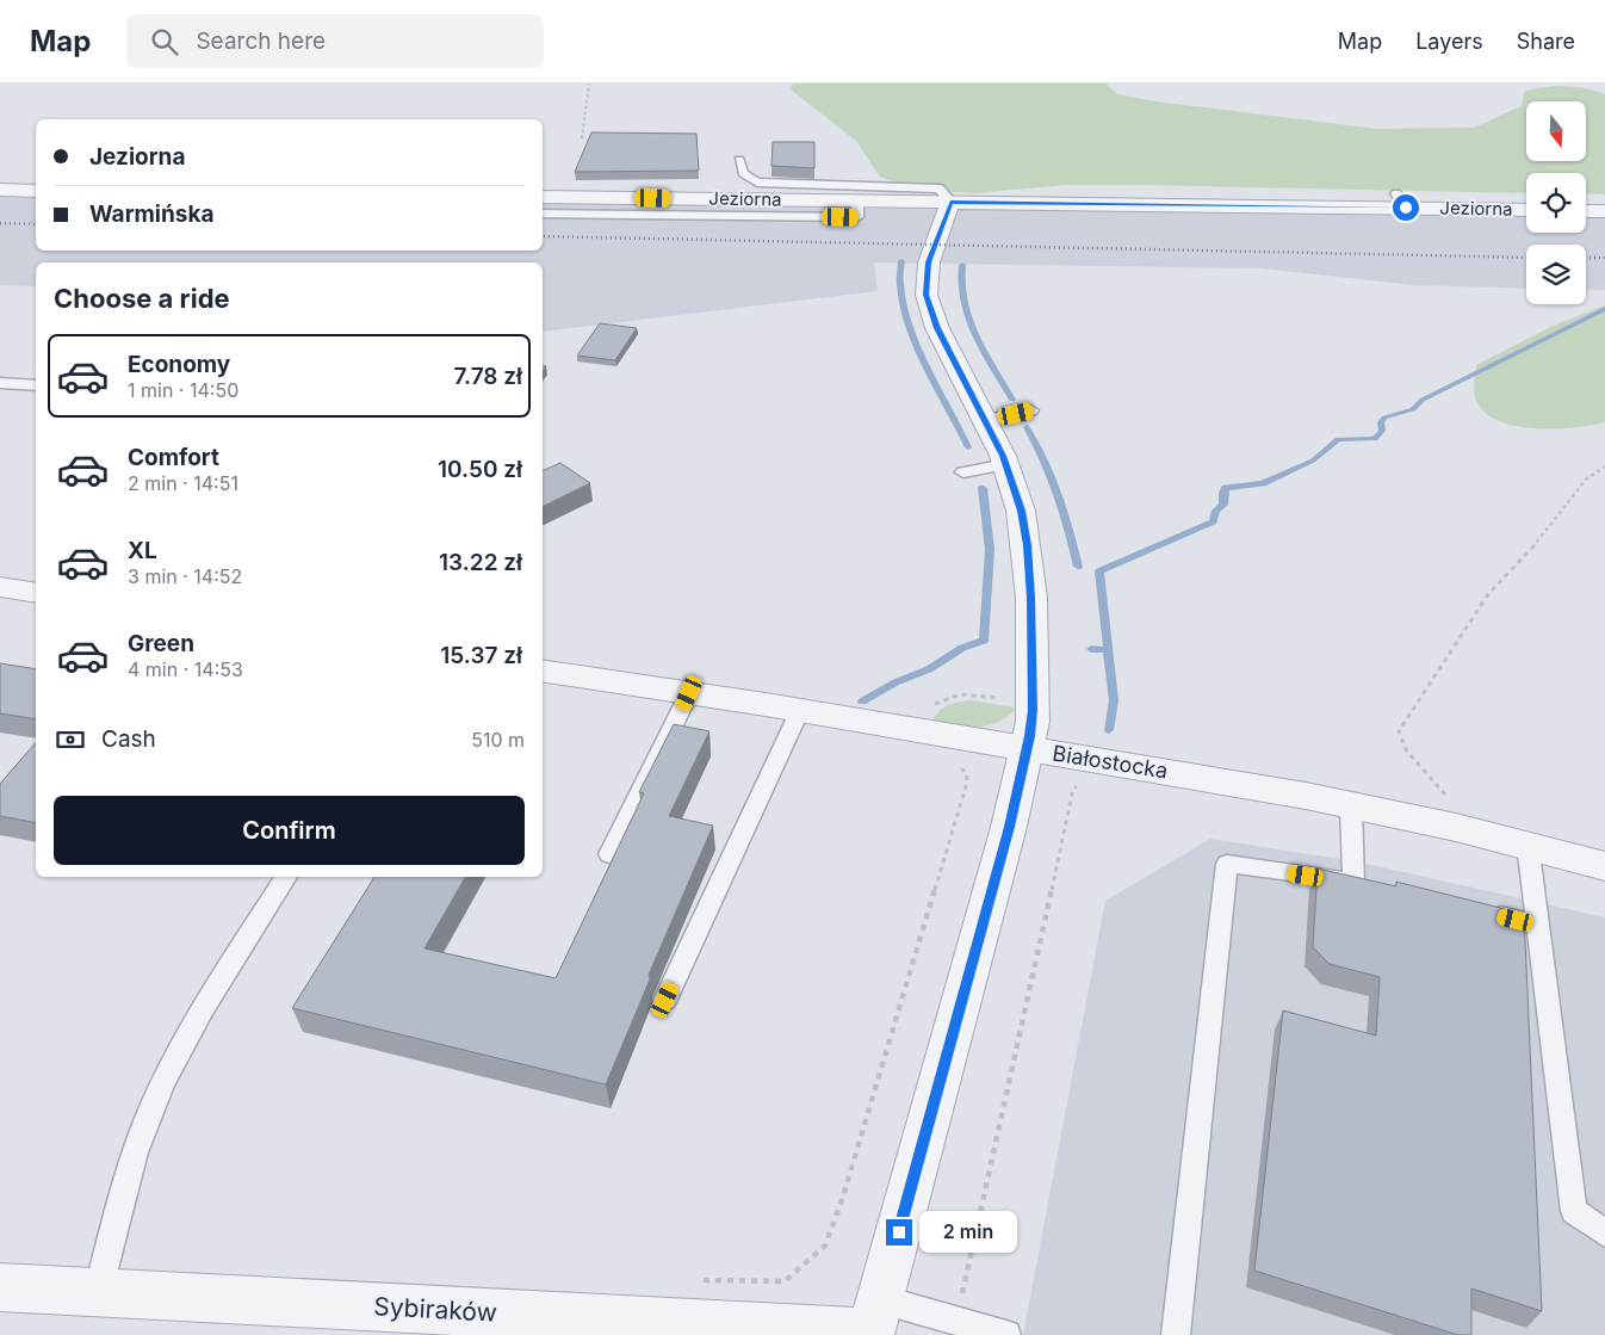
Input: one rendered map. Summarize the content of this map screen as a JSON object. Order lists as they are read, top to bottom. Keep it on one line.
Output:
{"streets":{"street":["Jeziorna","Białostocka","Sybiraków"]},"north":"bottom","page":{"header":"Map","search":"Search here","nav":["Map","Layers","Share"],"banner":["Jeziorna","Warmińska"],"heading":"Choose a ride","list":[{"name":"Economy","note":"1 min · 14:50","value":"7.78 zł"},{"name":"Comfort","note":"2 min · 14:51","value":"10.50 zł"},{"name":"XL","note":"3 min · 14:52","value":"13.22 zł"},{"name":"Green","note":"4 min · 14:53","value":"15.37 zł"}],"pay":["Cash","510 m"],"buttons":"Confirm","bubble":"2 min"}}
